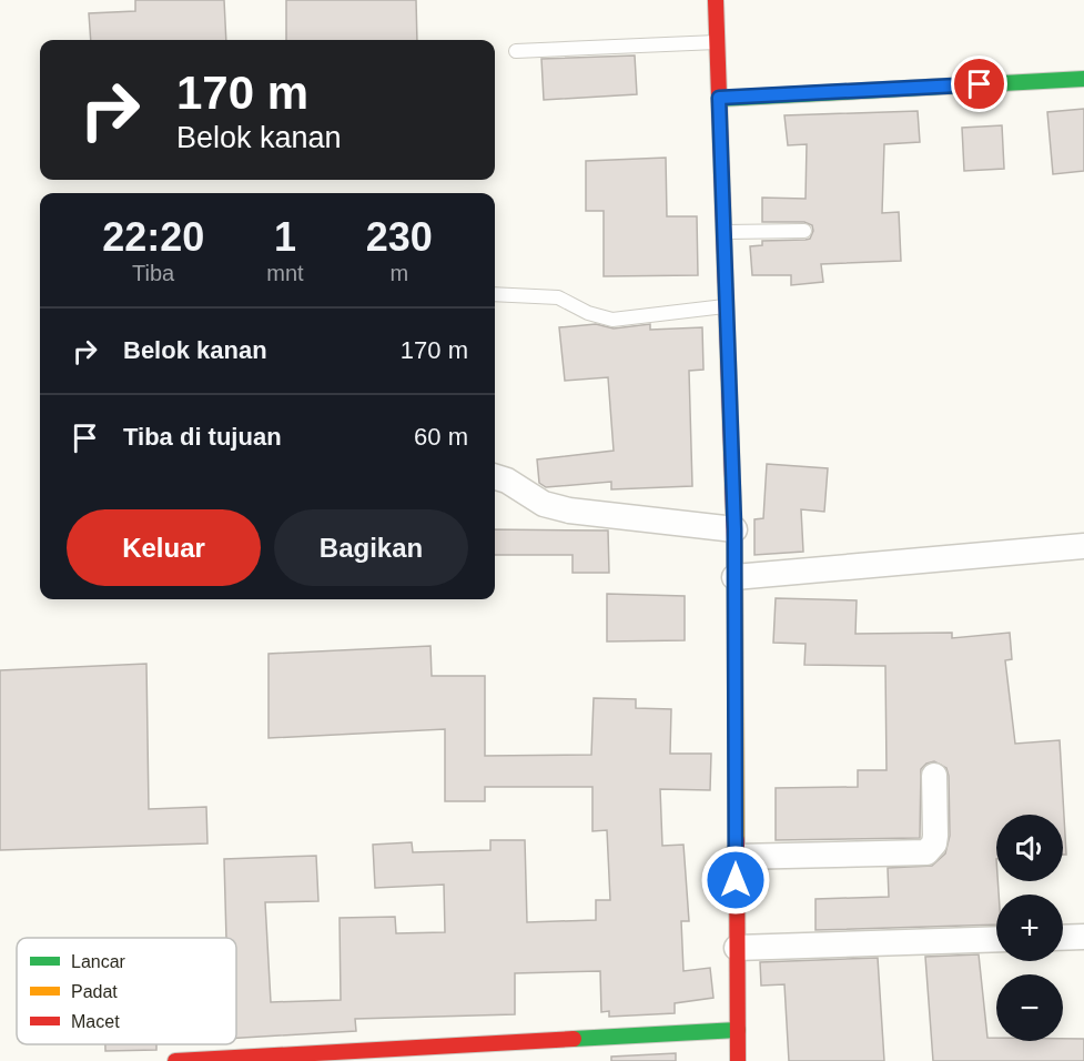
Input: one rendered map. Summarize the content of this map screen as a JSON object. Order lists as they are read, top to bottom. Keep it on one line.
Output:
{"legend":["Lancar","Padat","Macet"],"page":{"turn":["170 m","Belok kanan"],"eta":["22:20","Tiba","1","mnt","230","m"],"list":[{"name":"Belok kanan","value":"170 m"},{"name":"Tiba di tujuan","value":"60 m"}],"buttons":["Keluar","Bagikan"],"map_buttons":["+","−"]}}
